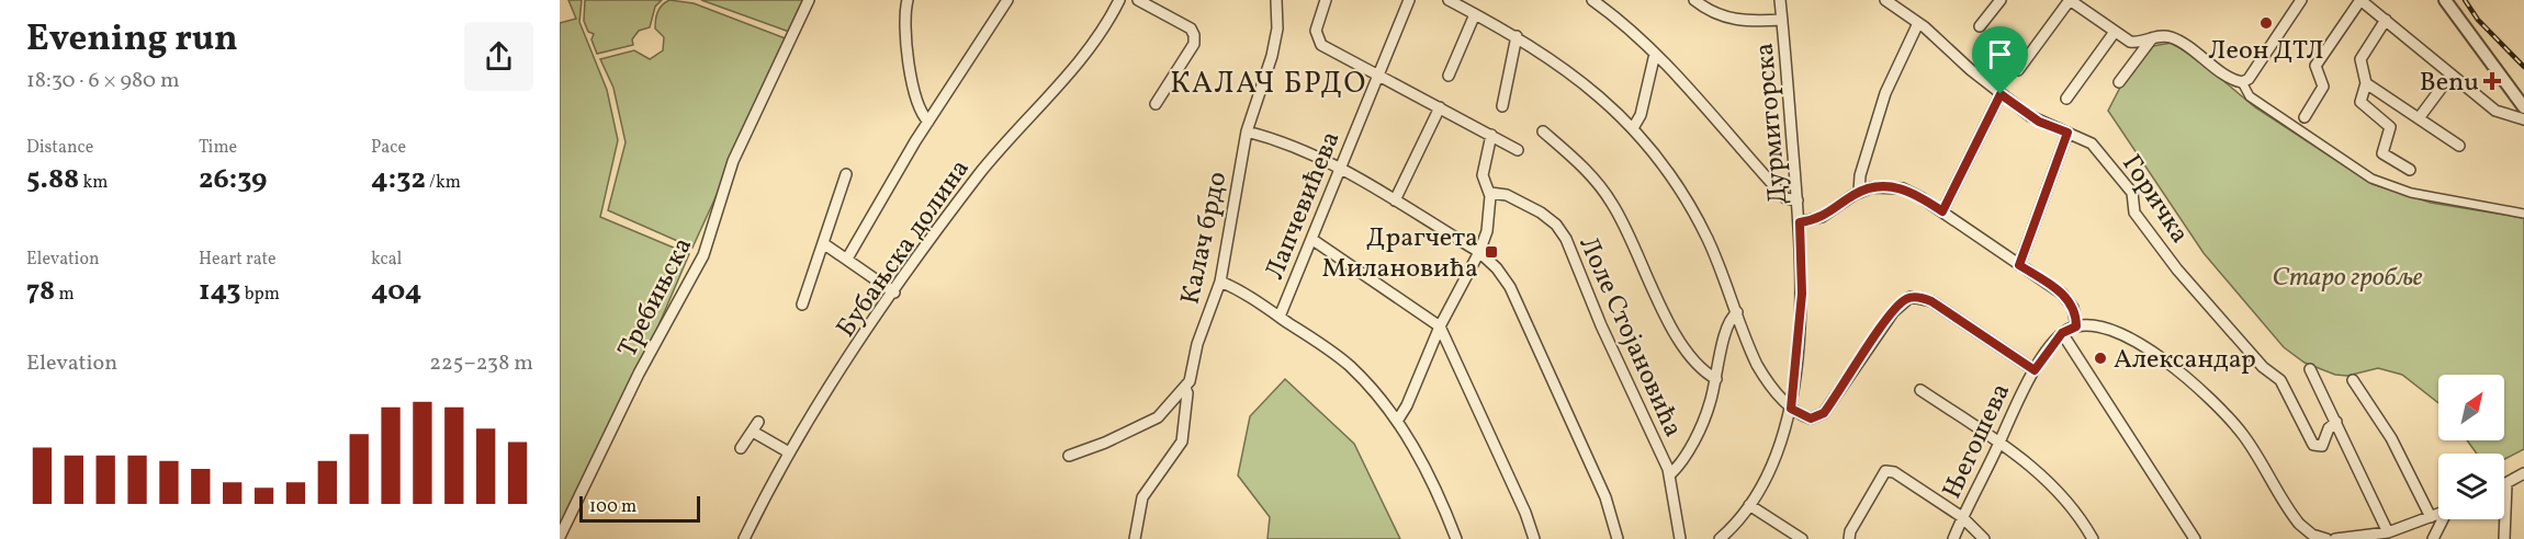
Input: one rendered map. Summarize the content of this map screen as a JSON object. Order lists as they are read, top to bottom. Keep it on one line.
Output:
{"streets":{"street":["Дурмиторска","Горичка","Лапчевићева","Калач брдо","Бубањска долина","Требињска","Лоле Стојановића","Његошева"]},"districts":["КАЛАЧ БРДО"],"parks":["Старо гробље"],"places":{"other":["Леон ДТЛ","Александар"],"health":["Benu"],"transit":["Драгчета Милановића"]},"scale_bar":"100 m","north":"top right","page":{"heading":["Evening run","18:30 · 6 × 980 m"],"stats":[["Distance","5.88 km"],["Time","26:39"],["Pace","4:32 /km"],["Elevation","78 m"],["Heart rate","143 bpm"],["kcal","404"]],"chart":["Elevation","225–238 m"],"scale":"100 m"}}
